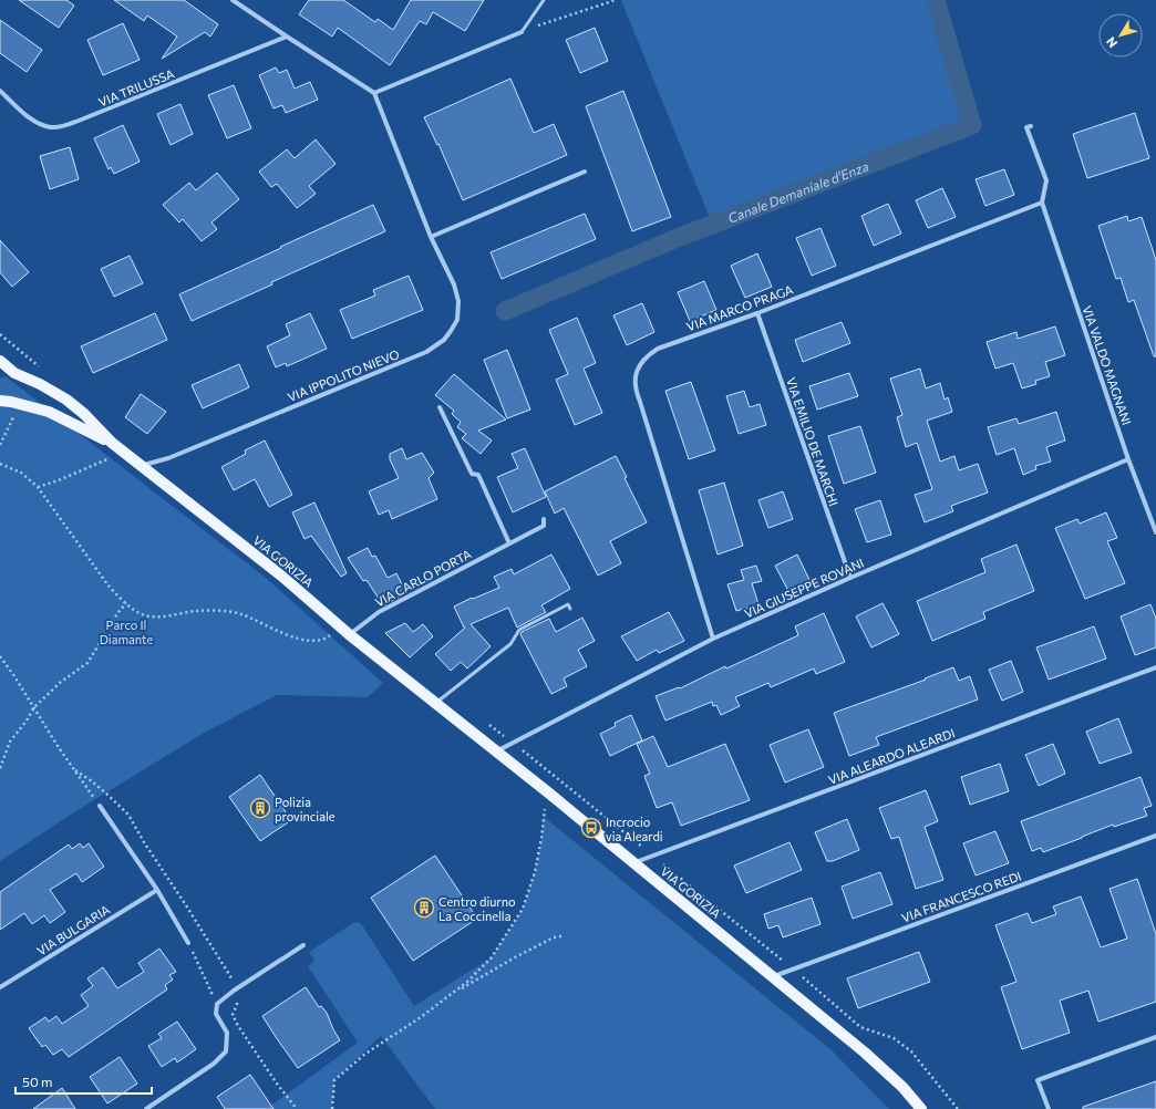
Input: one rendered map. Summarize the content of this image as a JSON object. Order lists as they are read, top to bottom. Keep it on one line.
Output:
{"streets":{"main road":["VIA GORIZIA"],"street":["VIA TRILUSSA","VIA MARCO PRAGA","VIA VALDO MAGNANI","VIA IPPOLITO NIEVO","VIA EMILIO DE MARCHI","VIA CARLO PORTA","VIA GIUSEPPE ROVANI","VIA ALEARDO ALEARDI","VIA FRANCESCO REDI","VIA BULGARIA"]},"crossings":[["VIA MARCO PRAGA","VIA VALDO MAGNANI"],["VIA MARCO PRAGA","VIA EMILIO DE MARCHI"],["VIA MARCO PRAGA","VIA GIUSEPPE ROVANI"],["VIA VALDO MAGNANI","VIA GIUSEPPE ROVANI"],["VIA IPPOLITO NIEVO","VIA GORIZIA"],["VIA EMILIO DE MARCHI","VIA GIUSEPPE ROVANI"],["VIA GORIZIA","VIA CARLO PORTA"],["VIA GORIZIA","VIA GIUSEPPE ROVANI"],["VIA GORIZIA","VIA ALEARDO ALEARDI"],["VIA GORIZIA","VIA FRANCESCO REDI"]],"water":["Canale Demaniale d'Enza"],"parks":["Parco Il Diamante"],"places":{"building":["Polizia provinciale","Centro diurno La Coccinella"],"bus stop":["Incrocio via Aleardi"]},"scale_bar":"50 m","north":"bottom left"}
